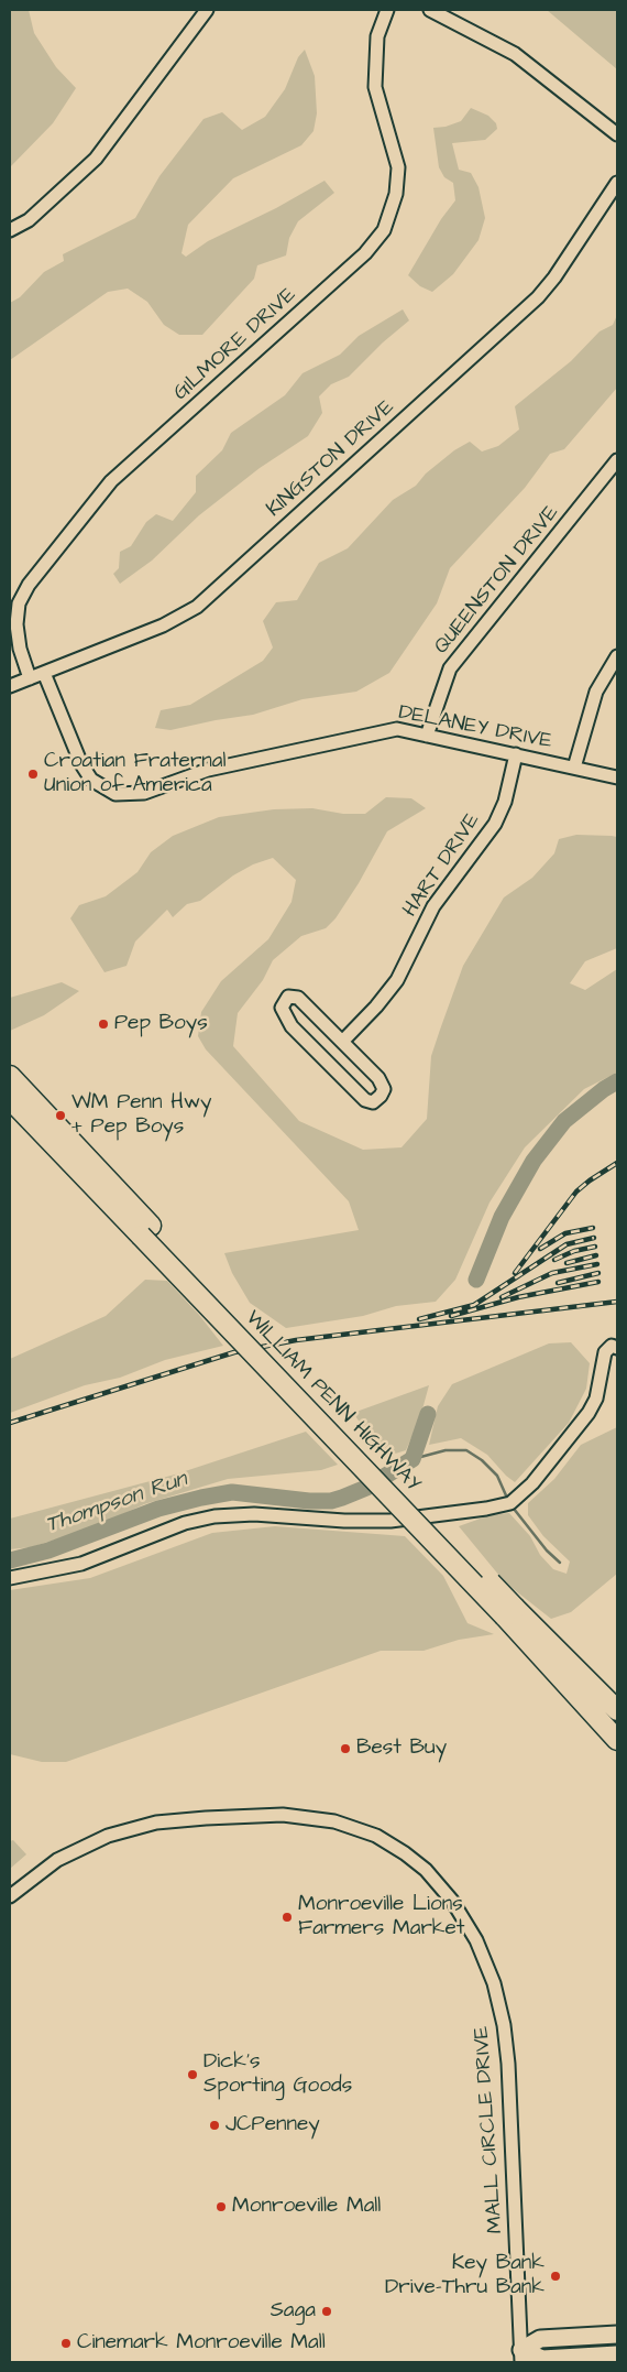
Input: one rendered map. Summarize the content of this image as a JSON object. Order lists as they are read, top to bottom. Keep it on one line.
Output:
{"streets":{"highway":["WILLIAM PENN HIGHWAY"],"street":["GILMORE DRIVE","KINGSTON DRIVE","QUEENSTON DRIVE","DELANEY DRIVE","HART DRIVE","MALL CIRCLE DRIVE"]},"crossings":[["GILMORE DRIVE","KINGSTON DRIVE"],["KINGSTON DRIVE","DELANEY DRIVE"],["QUEENSTON DRIVE","DELANEY DRIVE"],["DELANEY DRIVE","HART DRIVE"]],"water":["Thompson Run"],"places":["Croatian Fraternal Union of America","Pep Boys","WM Penn Hwy + Pep Boys","Best Buy","Monroeville Lions Farmers Market","Dick's Sporting Goods","JCPenney","Monroeville Mall","Key Bank Drive-Thru Bank","Saga","Cinemark Monroeville Mall"]}
